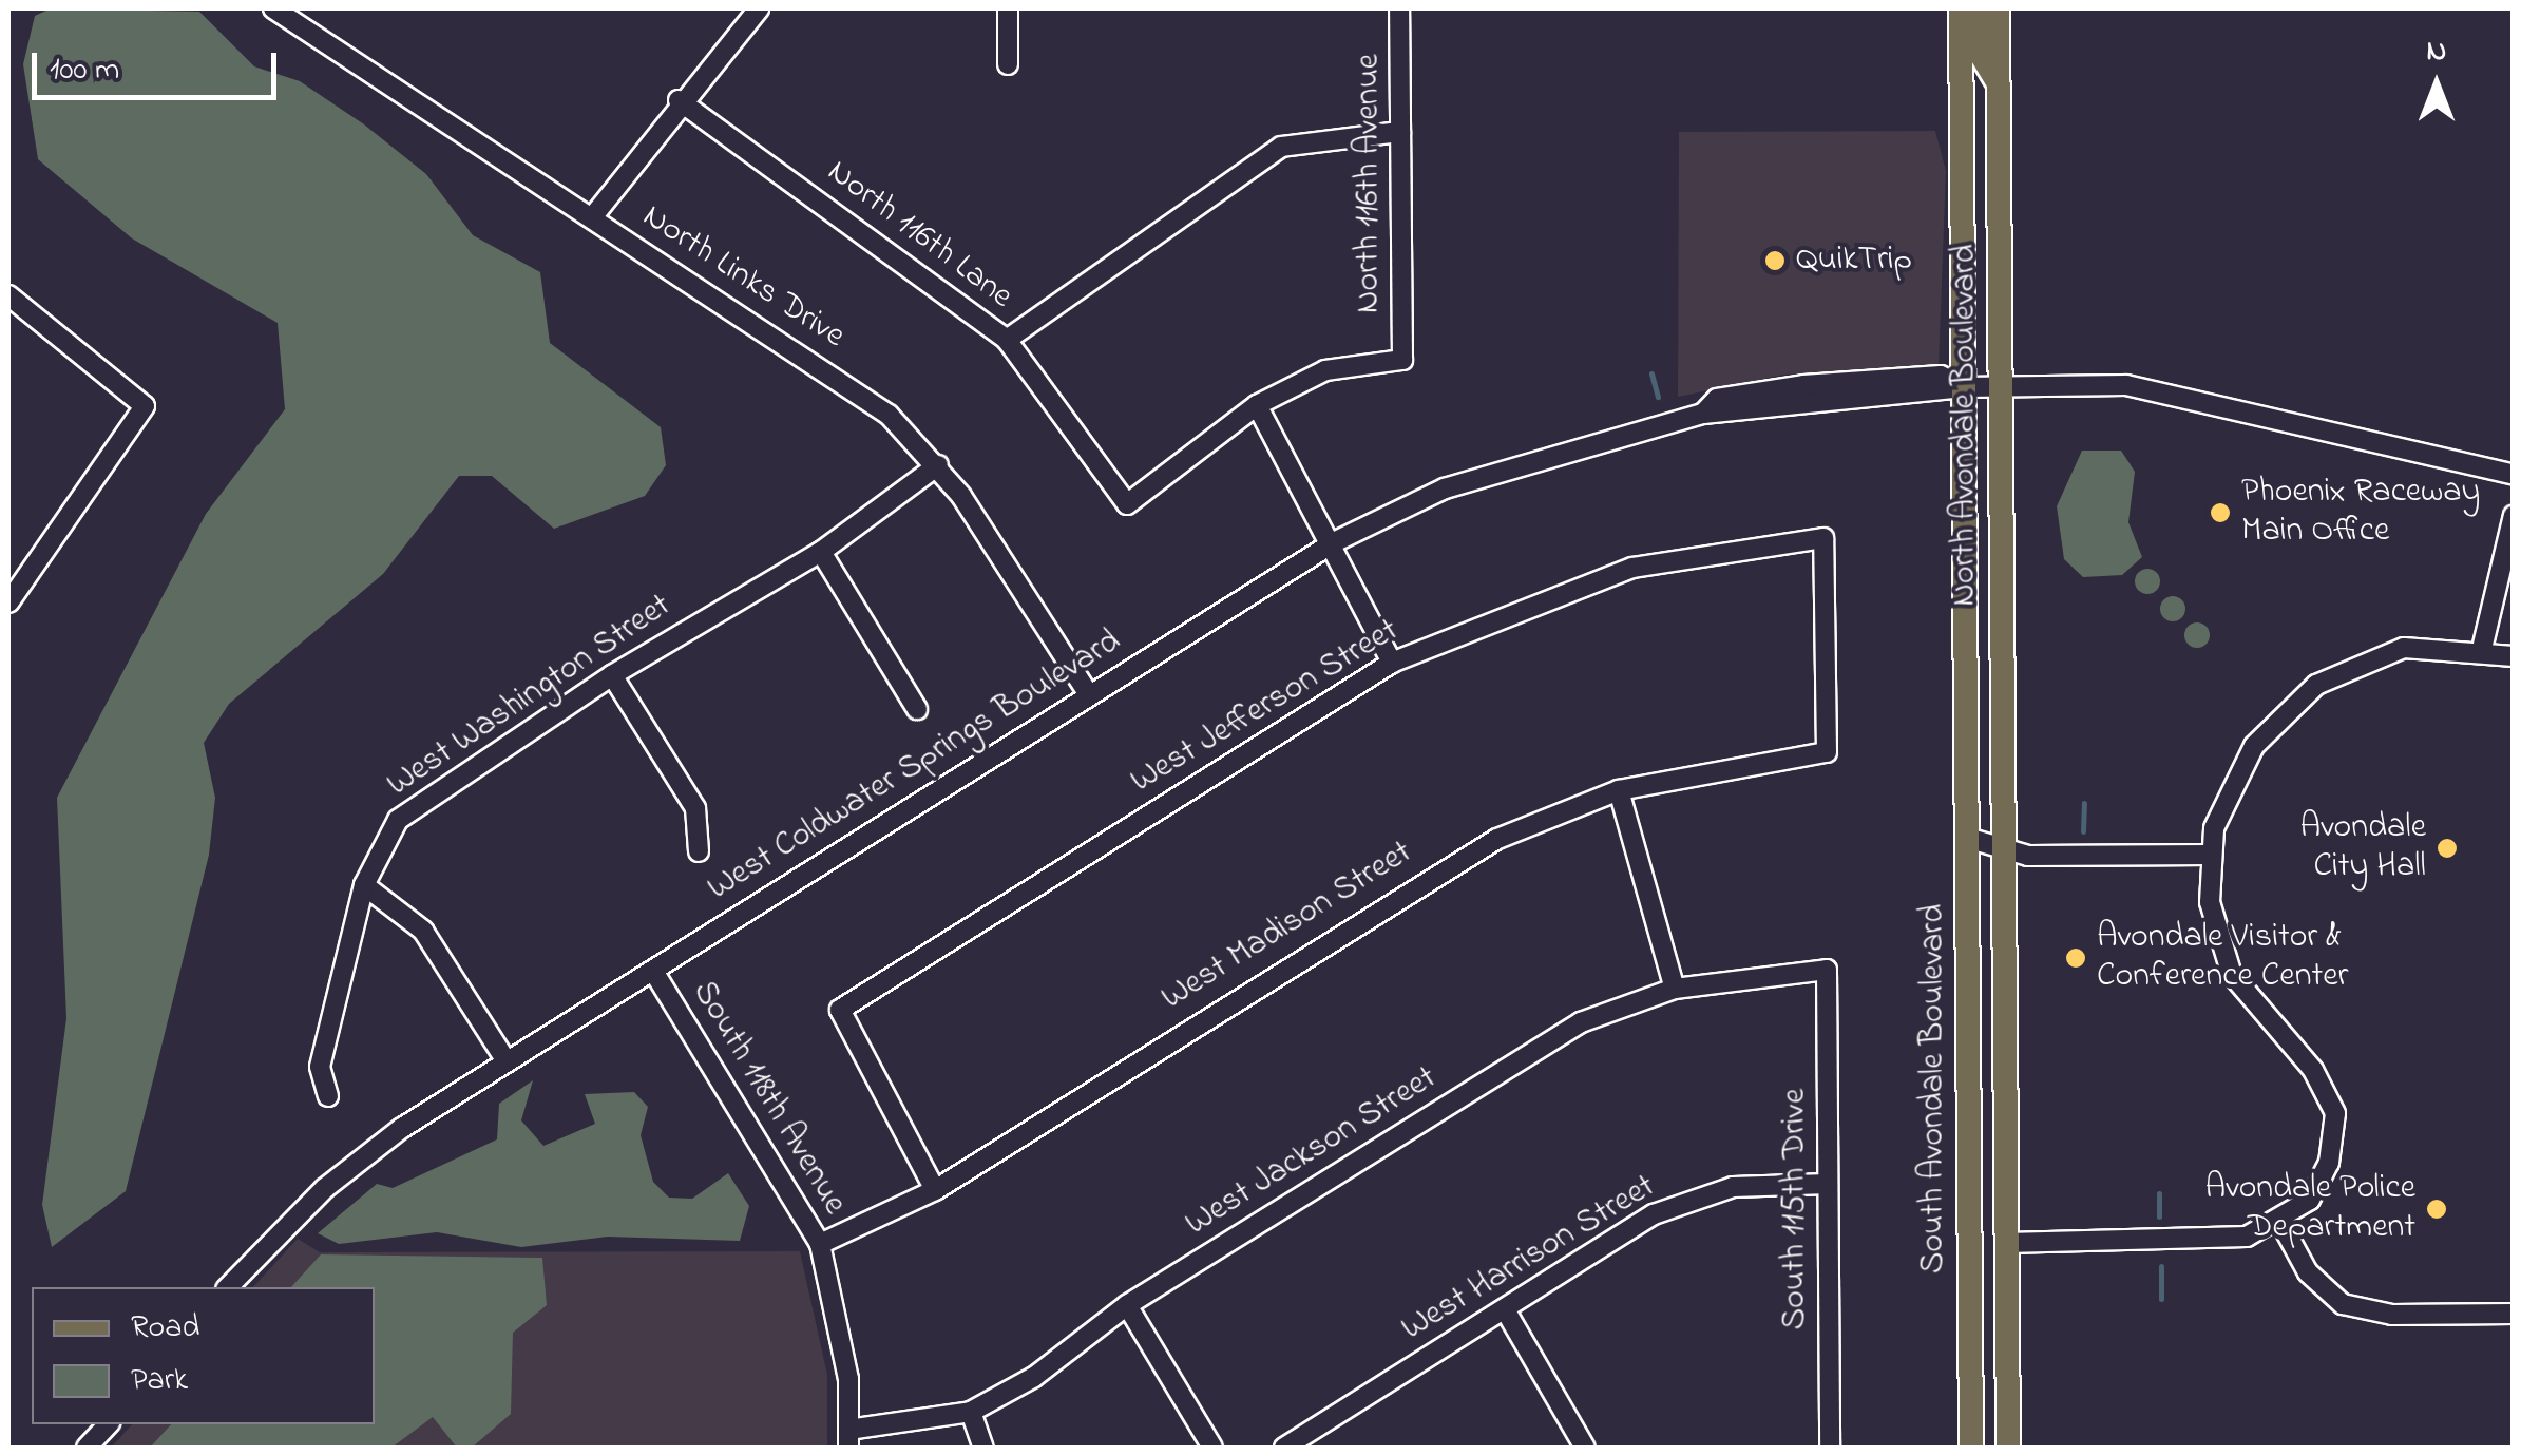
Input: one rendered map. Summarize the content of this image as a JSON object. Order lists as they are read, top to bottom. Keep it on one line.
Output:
{"streets":{"main road":["North Avondale Boulevard","South Avondale Boulevard"],"street":["North 116th Avenue","North 116th Lane","North Links Drive","West Washington Street","West Jefferson Street","West Coldwater Springs Boulevard","West Madison Street","South 118th Avenue","West Jackson Street","South 115th Drive","West Harrison Street"]},"crossings":[["North 116th Avenue","North 116th Lane"],["North Links Drive","West Washington Street"],["North Links Drive","West Coldwater Springs Boulevard"],["North Avondale Boulevard","West Coldwater Springs Boulevard"],["North Avondale Boulevard","South Avondale Boulevard"],["West Jefferson Street","West Madison Street"],["West Coldwater Springs Boulevard","South 118th Avenue"],["West Madison Street","South 118th Avenue"],["South 118th Avenue","West Jackson Street"],["West Jackson Street","South 115th Drive"],["South 115th Drive","West Harrison Street"]],"places":["QuikTrip","Phoenix Raceway Main Office","Avondale City Hall","Avondale Visitor & Conference Center","Avondale Police Department"],"legend":["Road","Park"],"scale_bar":"100 m","north":"top"}
